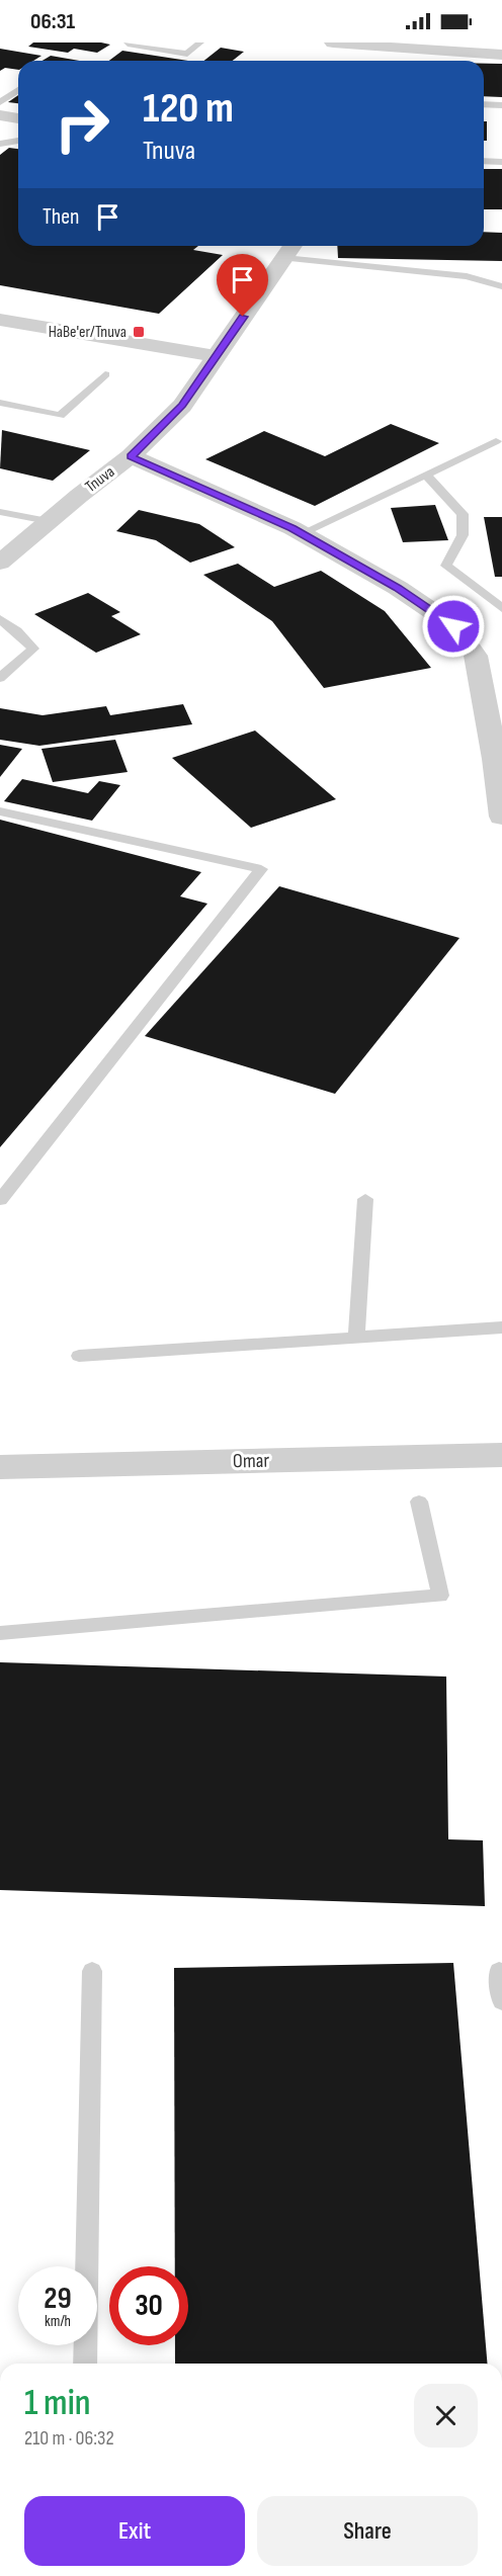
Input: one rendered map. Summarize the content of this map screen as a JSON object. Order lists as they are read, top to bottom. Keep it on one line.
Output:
{"streets":{"street":["Tnuva","Omar"]},"places":{"transit":["HaBe'er/Tnuva"]},"page":{"status":"06:31","turn":["120 m","Tnuva"],"then":"Then","speed":"29 km/h","limit":"30","heading":["1 min","210 m · 06:32"],"buttons":["Exit","Share"]}}
